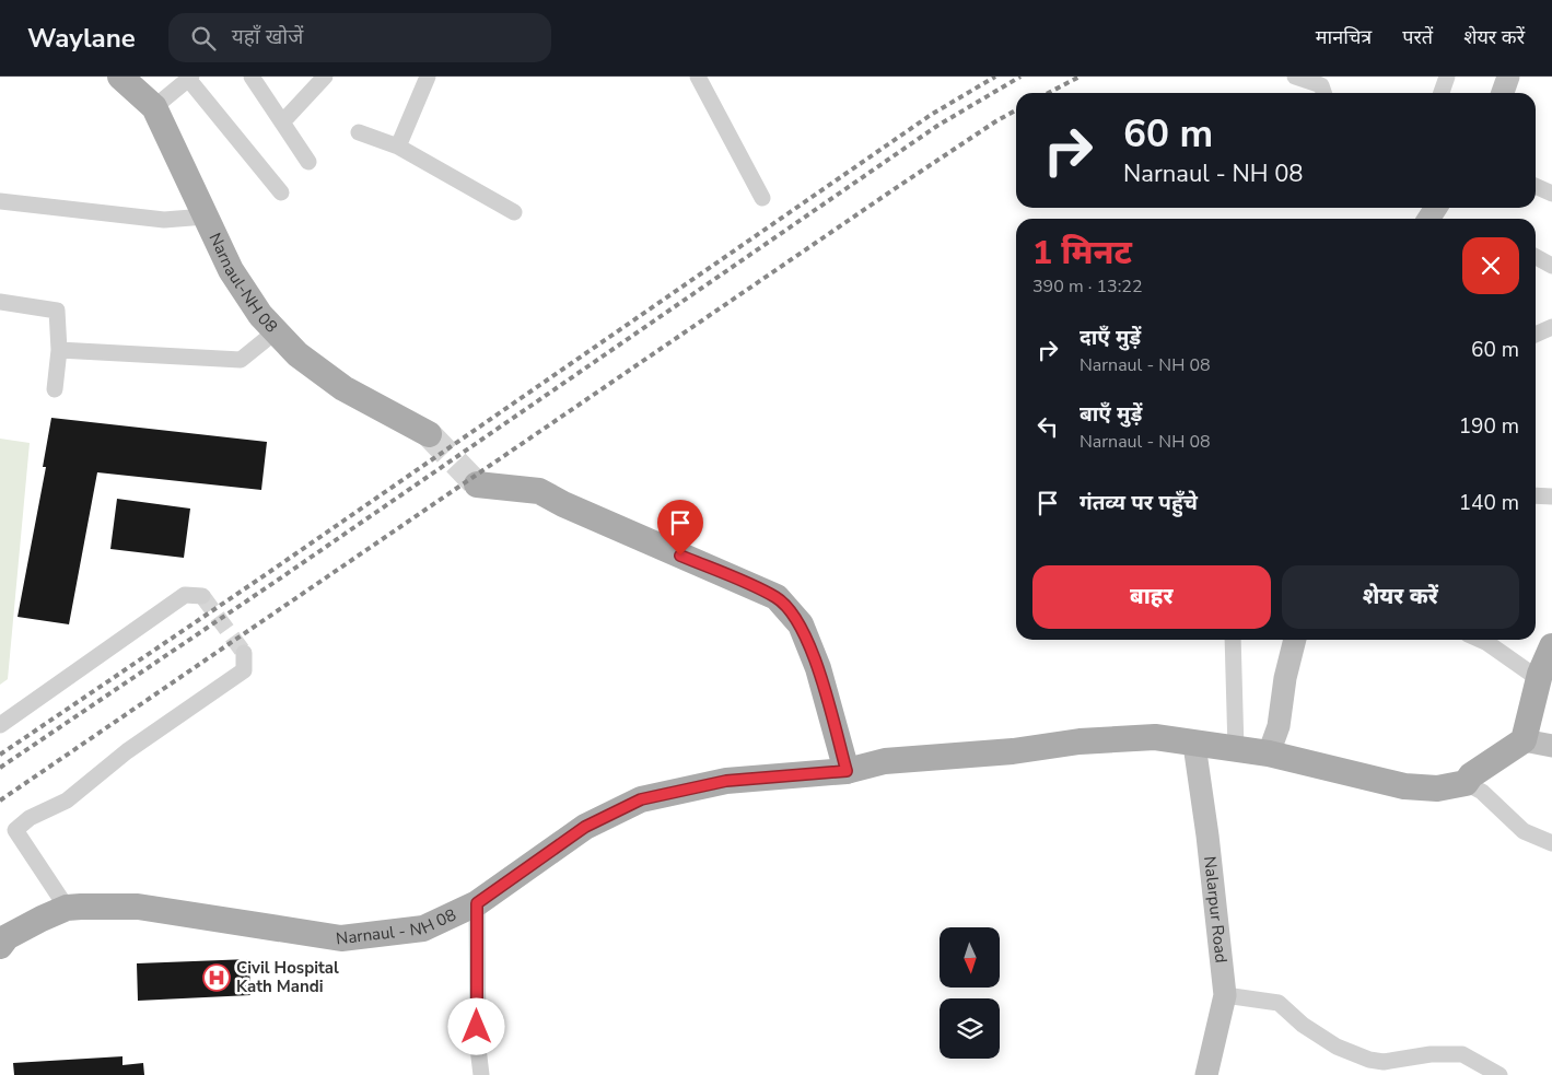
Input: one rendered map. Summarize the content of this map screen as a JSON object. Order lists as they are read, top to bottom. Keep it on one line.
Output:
{"streets":{"main road":["Narnaul-NH 08","Narnaul - NH 08"],"street":["Nalarpur Road"]},"crossings":[["Nalarpur Road","Narnaul - NH 08"]],"places":{"hospital":["Civil Hospital Kath Mandi"]},"north":"bottom","page":{"header":"Waylane","search":"यहाँ खोजें","nav":["मानचित्र","परतें","शेयर करें"],"turn":["60 m","Narnaul - NH 08"],"heading":["1 मिनट","390 m · 13:22"],"list":[{"name":"दाएँ मुड़ें","note":"Narnaul - NH 08","value":"60 m"},{"name":"बाएँ मुड़ें","note":"Narnaul - NH 08","value":"190 m"},{"name":"गंतव्य पर पहुँचे","value":"140 m"}],"buttons":["बाहर","शेयर करें"]}}
